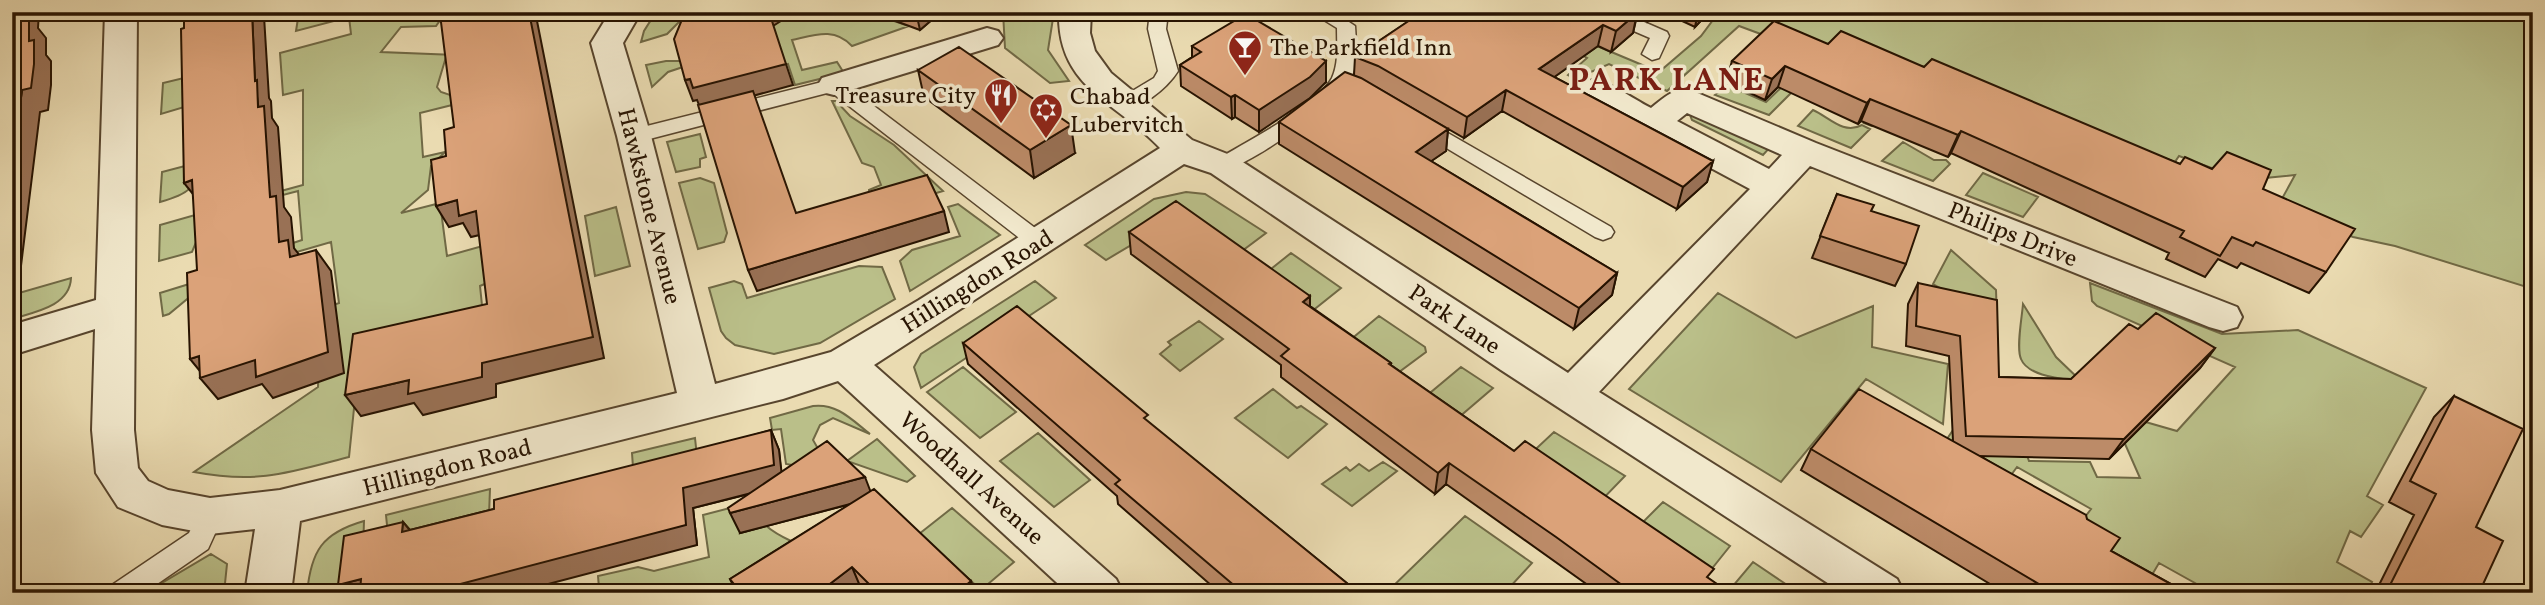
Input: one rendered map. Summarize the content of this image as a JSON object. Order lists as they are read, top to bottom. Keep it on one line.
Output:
{"streets":{"street":["Hawkstone Avenue","Philips Drive","Hillingdon Road","Park Lane","Woodhall Avenue"]},"crossings":[["Hawkstone Avenue","Hillingdon Road"],["Hillingdon Road","Park Lane"],["Hillingdon Road","Woodhall Avenue"]],"districts":["PARK LANE"],"places":{"bar":["The Parkfield Inn"],"restaurant":["Treasure City"],"synagogue":["Chabad Lubervitch"]}}
